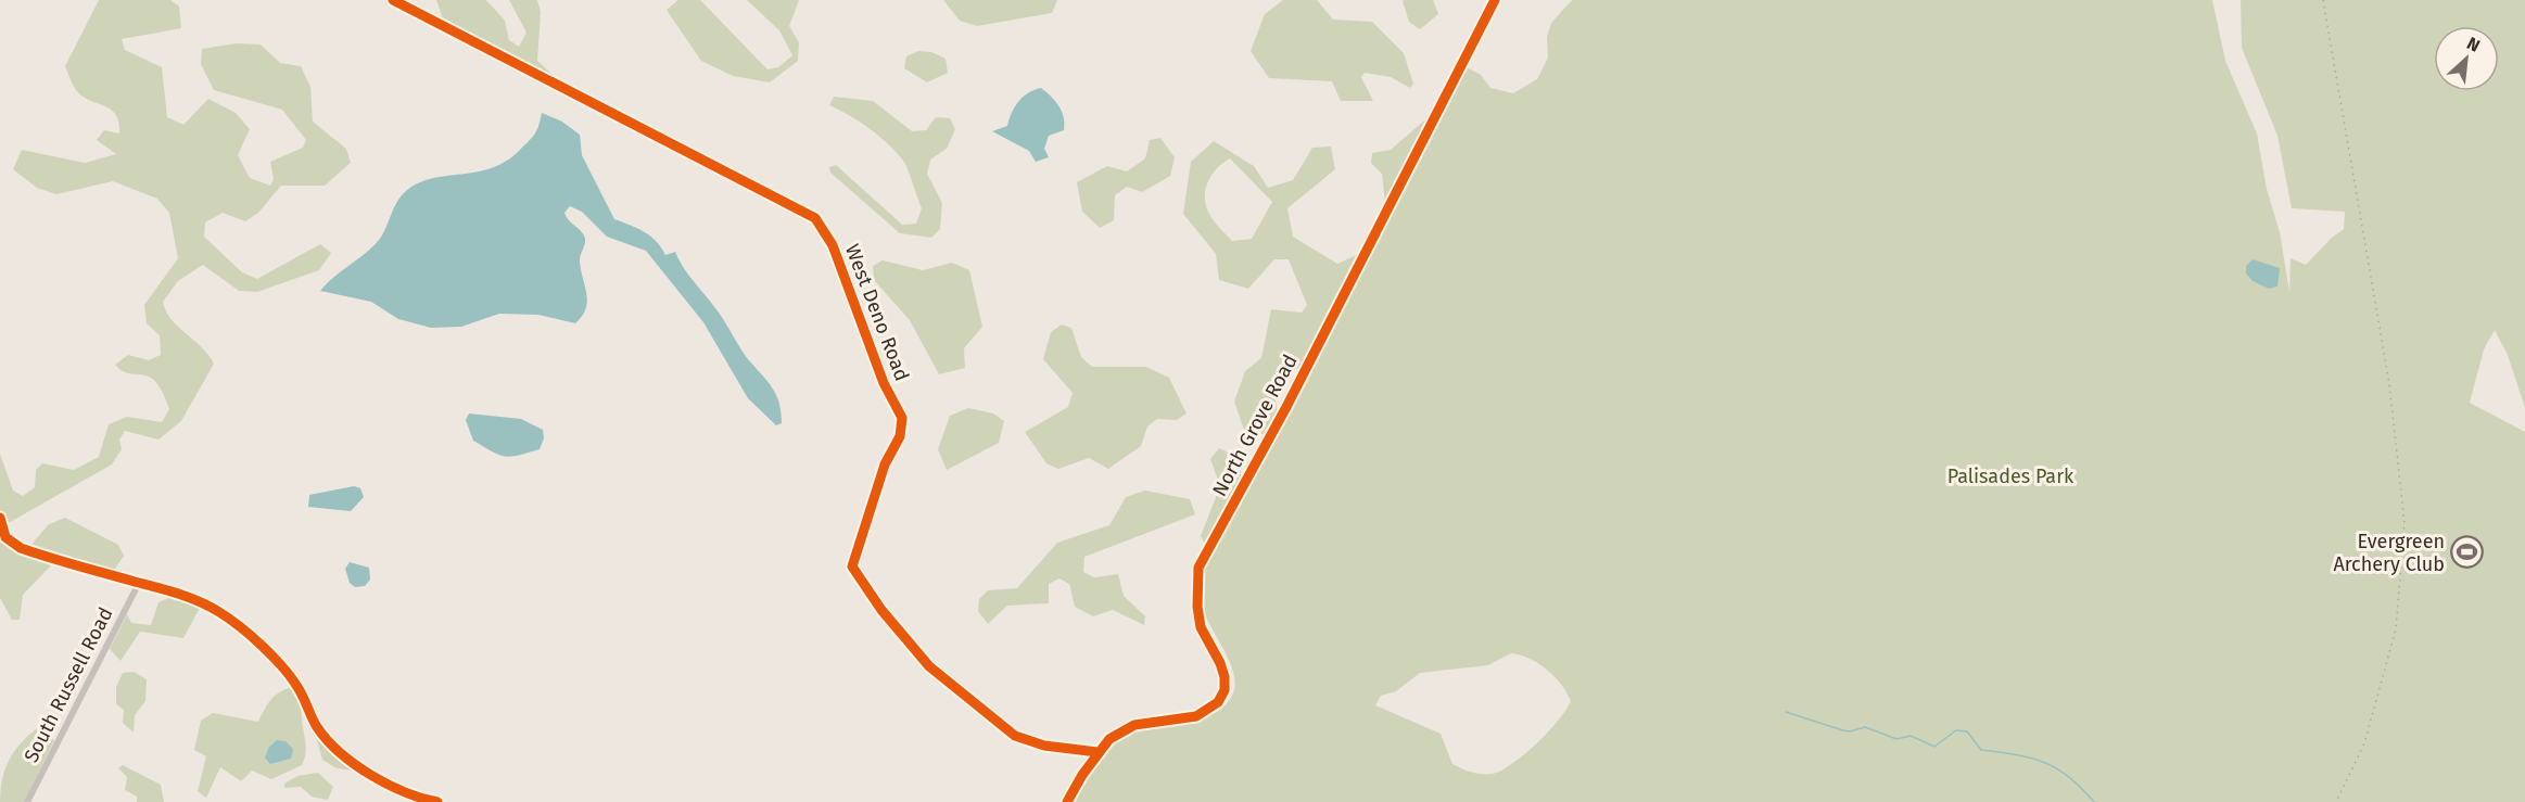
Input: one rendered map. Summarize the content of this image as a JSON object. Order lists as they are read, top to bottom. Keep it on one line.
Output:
{"streets":{"street":["West Deno Road","North Grove Road","South Russell Road"]},"crossings":[["West Deno Road","North Grove Road"]],"parks":["Palisades Park"],"places":{"sports":["Evergreen Archery Club"]},"north":"top right"}
